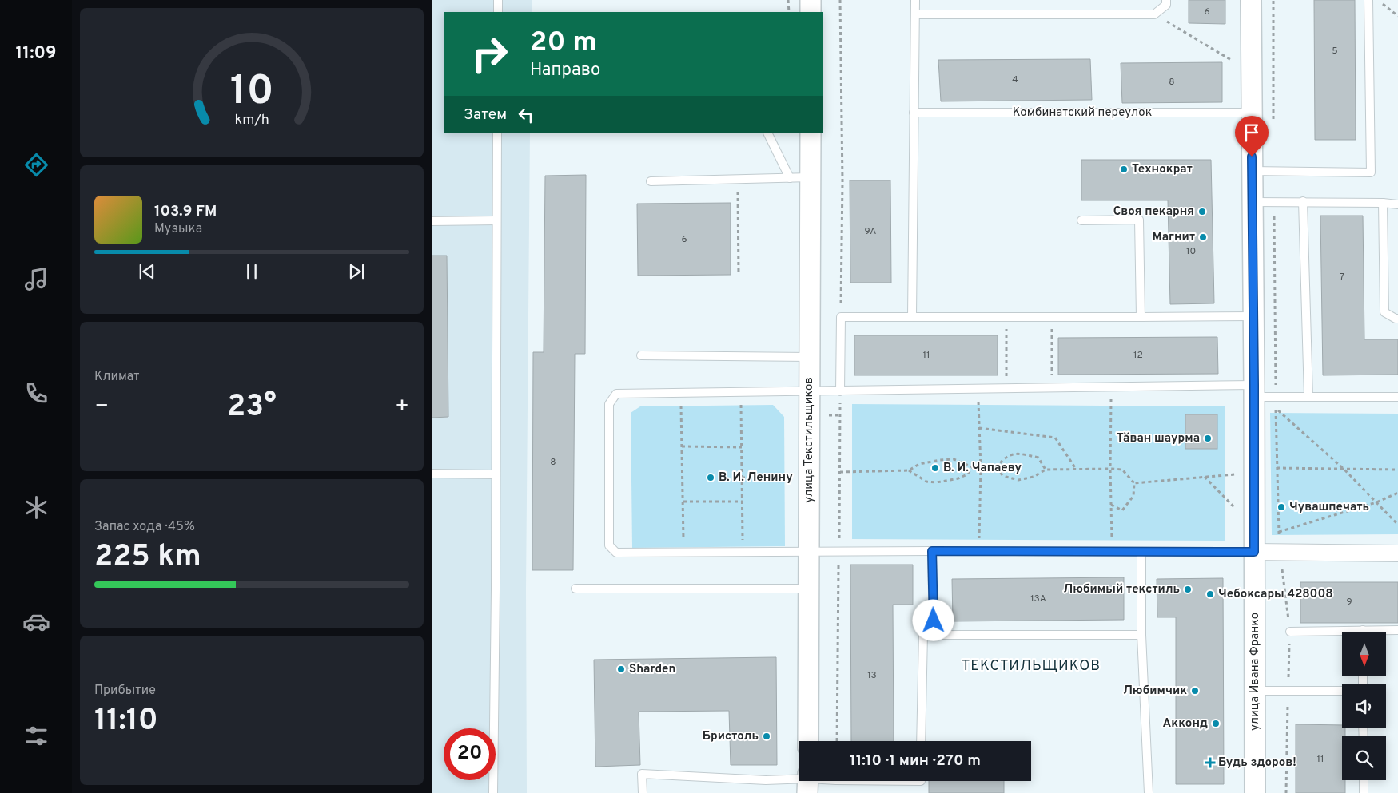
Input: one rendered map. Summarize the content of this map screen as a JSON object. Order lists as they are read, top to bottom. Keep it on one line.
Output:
{"streets":{"street":["улица Текстильщиков","улица Ивана Франко"],"lane":["Комбинатский переулок"]},"crossings":[["Комбинатский переулок","улица Ивана Франко"]],"districts":["ТЕКСТИЛЬЩИКОВ"],"places":{"other":["Технократ","Своя пекарня","Магнит","Тӑван шаурма","В. И. Чапаеву","В. И. Ленину","Чувашпечать","Любимый текстиль","Чебоксары 428008","Sharden","Любимчик","Акконд","Бристоль"],"health":["Будь здоров!"]},"house_numbers":["6","5","4","8","9А","6","10","7","11","12","8","13А","9","13","11"],"north":"bottom","page":{"tabs":"11:09","turn":["20 m","Направо"],"then":"Затем","song":["103.9 FM","Музыка"],"tile":["Климат",["Запас хода · 45%","225 km"],["Прибытие","11:10"]],"heat":["−","23°","+"],"limit":"20","trip":"11:10 · 1 мин · 270 m","gauge":["10","km/h"]}}
